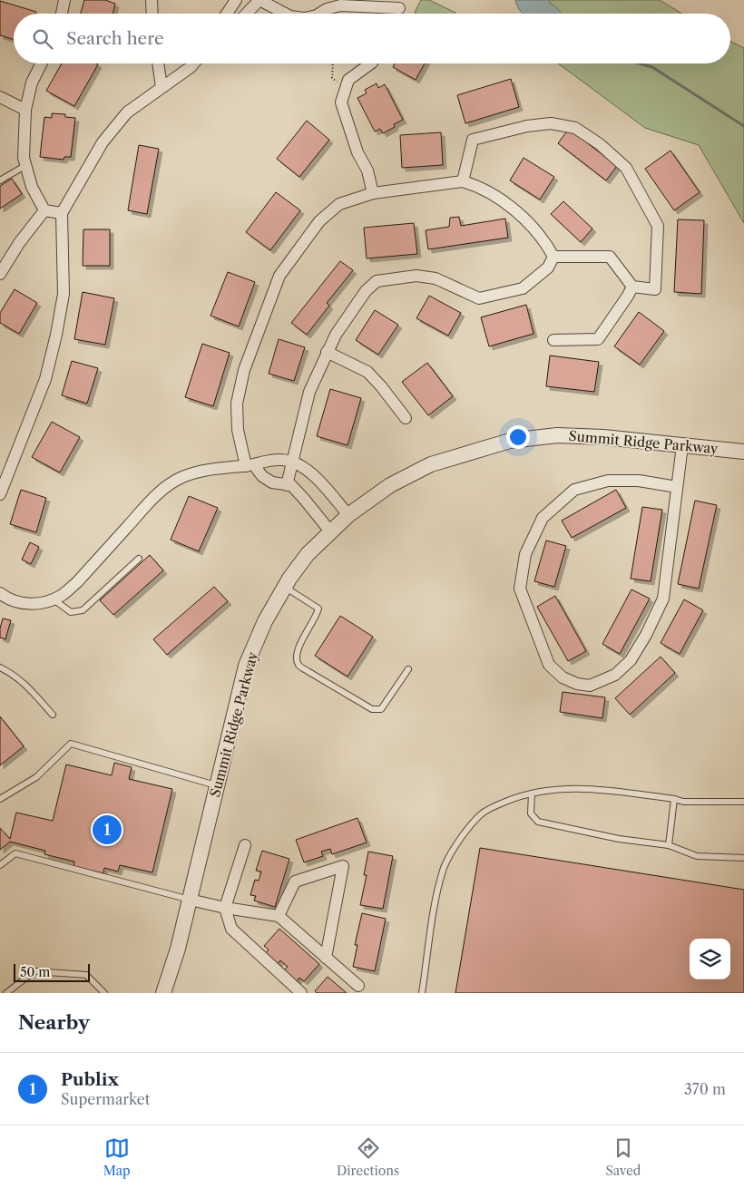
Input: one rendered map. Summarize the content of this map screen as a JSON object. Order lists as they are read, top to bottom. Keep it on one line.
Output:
{"streets":{"street":["Summit Ridge Parkway"]},"scale_bar":"50 m","page":{"search":"Search here","pins":"1","scale":"50 m","heading":"Nearby","list":[{"mark":"1","name":"Publix","note":"Supermarket","value":"370 m"}],"nav":["Map","Directions","Saved"]}}
